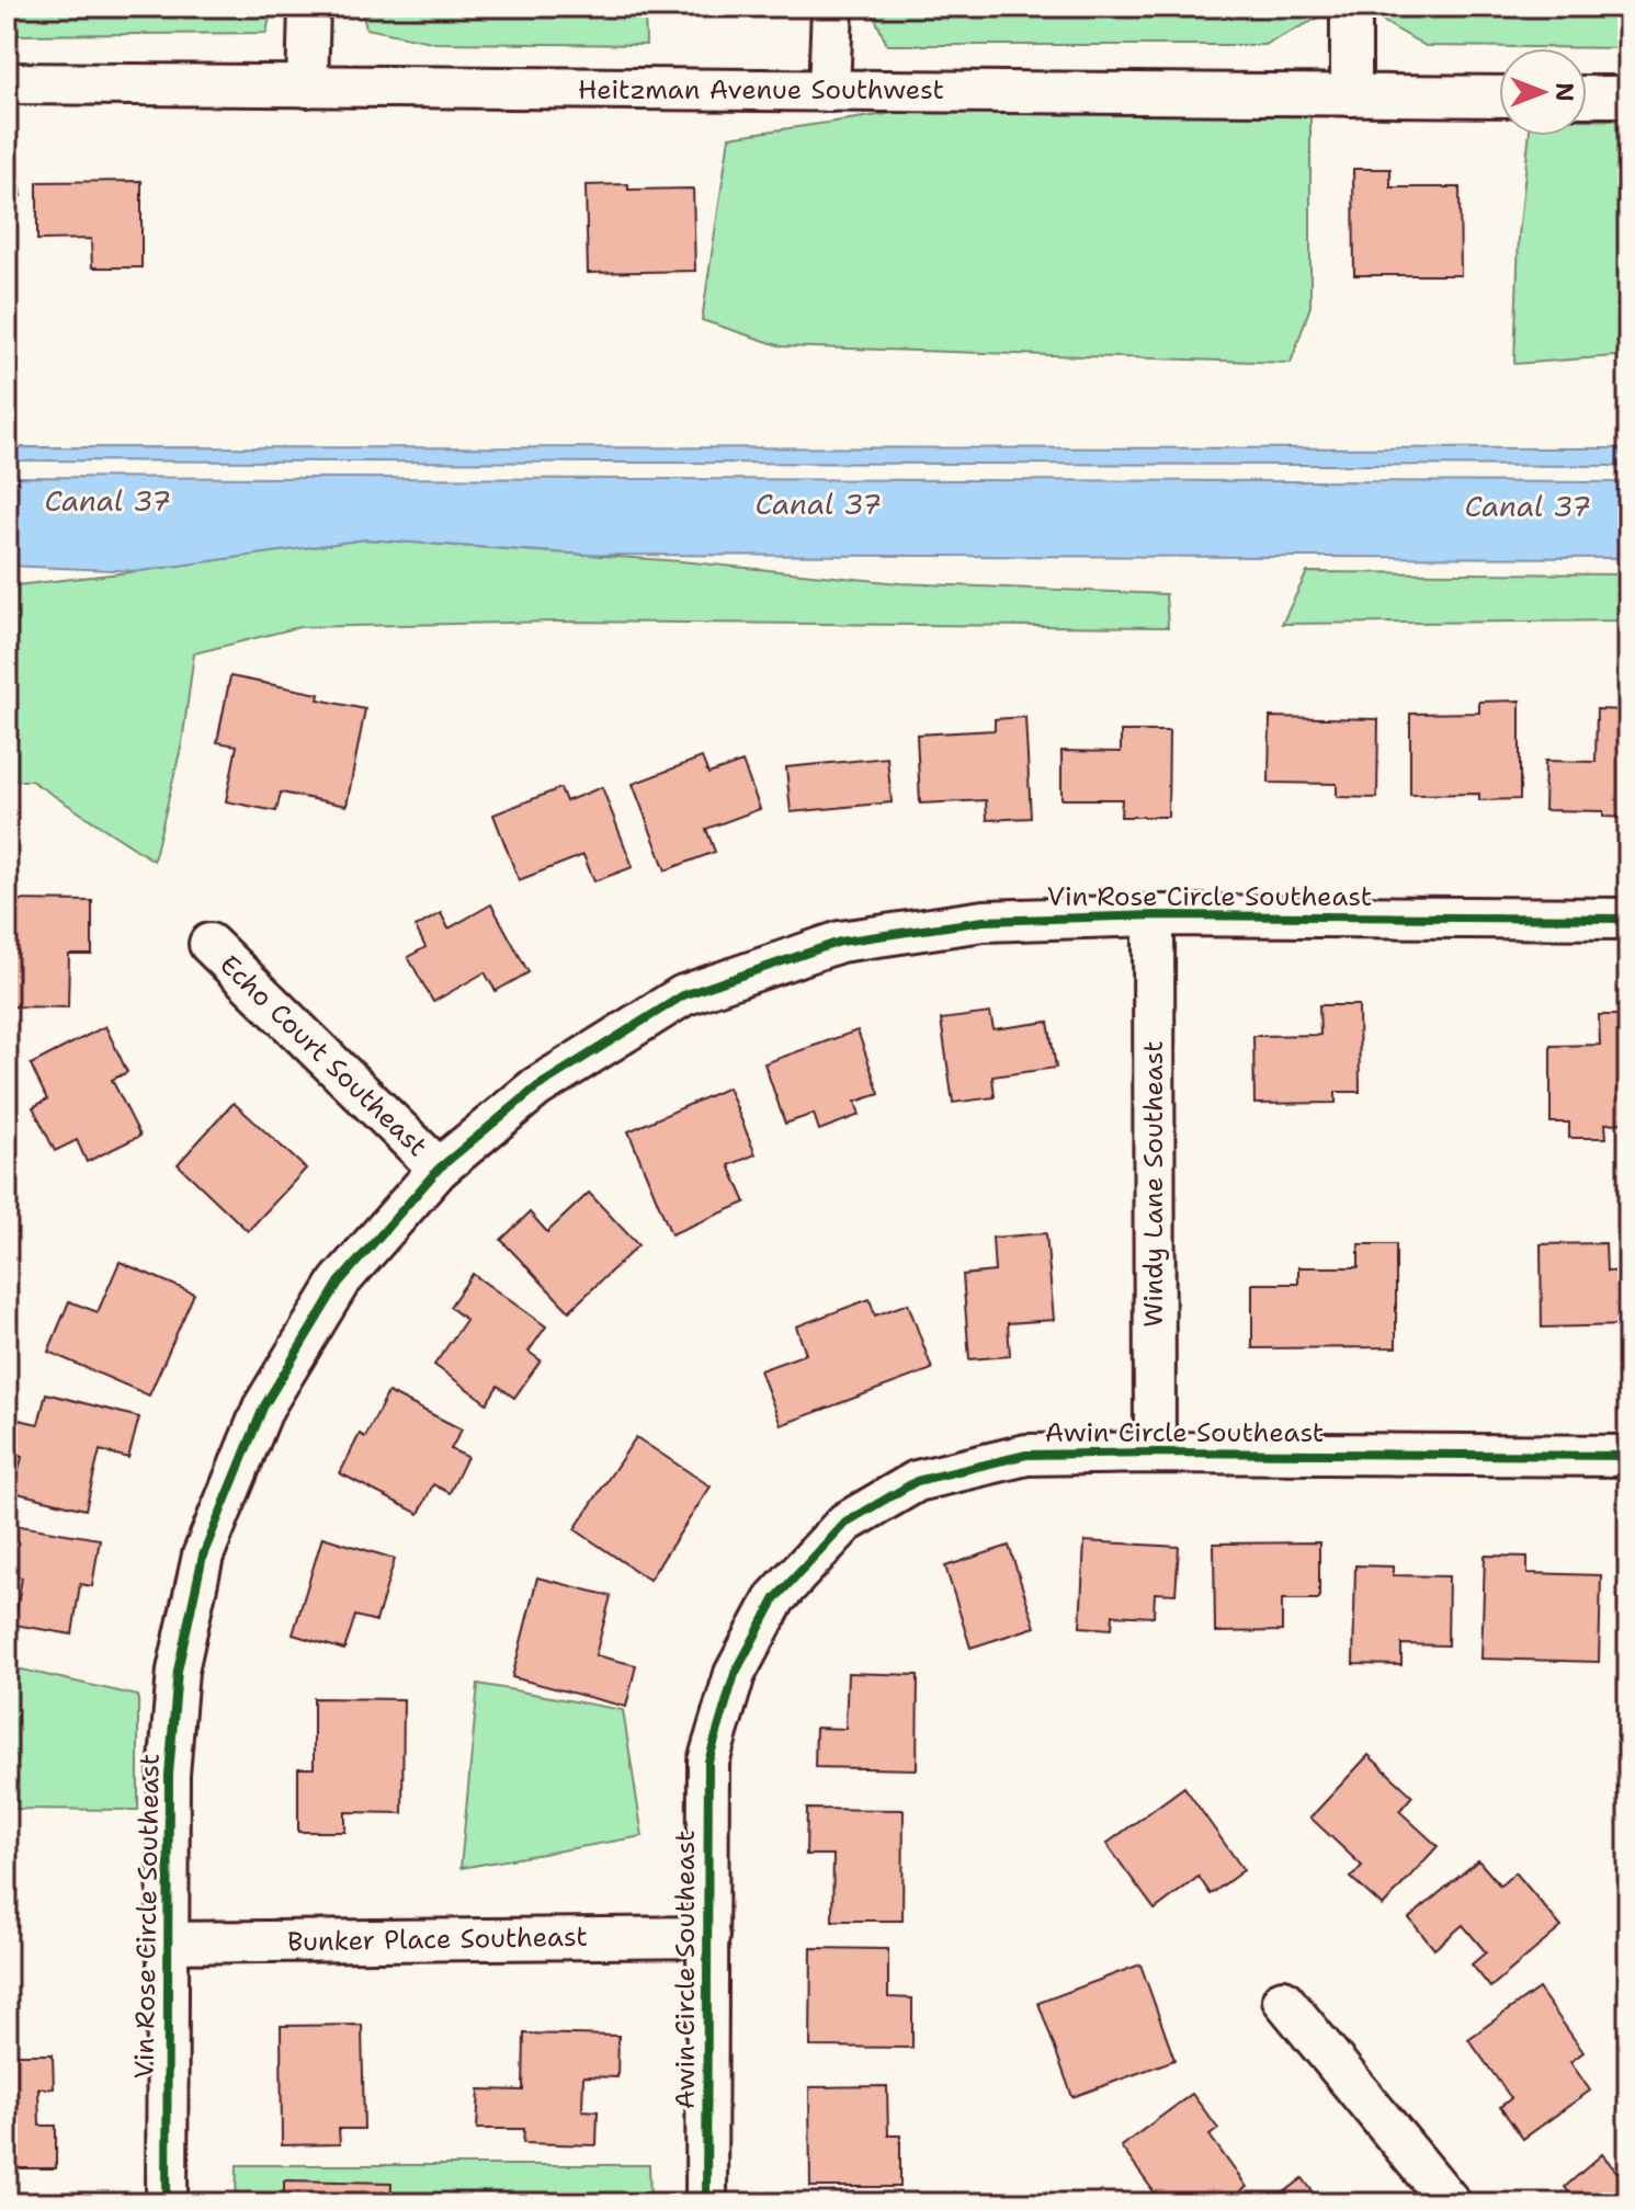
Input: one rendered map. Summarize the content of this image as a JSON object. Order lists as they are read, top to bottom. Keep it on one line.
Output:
{"streets":{"street":["Heitzman Avenue Southwest","Vin Rose Circle Southeast","Echo Court Southeast","Windy Lane Southeast","Awin Circle Southeast","Bunker Place Southeast"]},"crossings":[["Vin Rose Circle Southeast","Echo Court Southeast"],["Vin Rose Circle Southeast","Windy Lane Southeast"],["Vin Rose Circle Southeast","Bunker Place Southeast"],["Windy Lane Southeast","Awin Circle Southeast"],["Awin Circle Southeast","Bunker Place Southeast"]],"water":["Canal 37"],"north":"right"}
